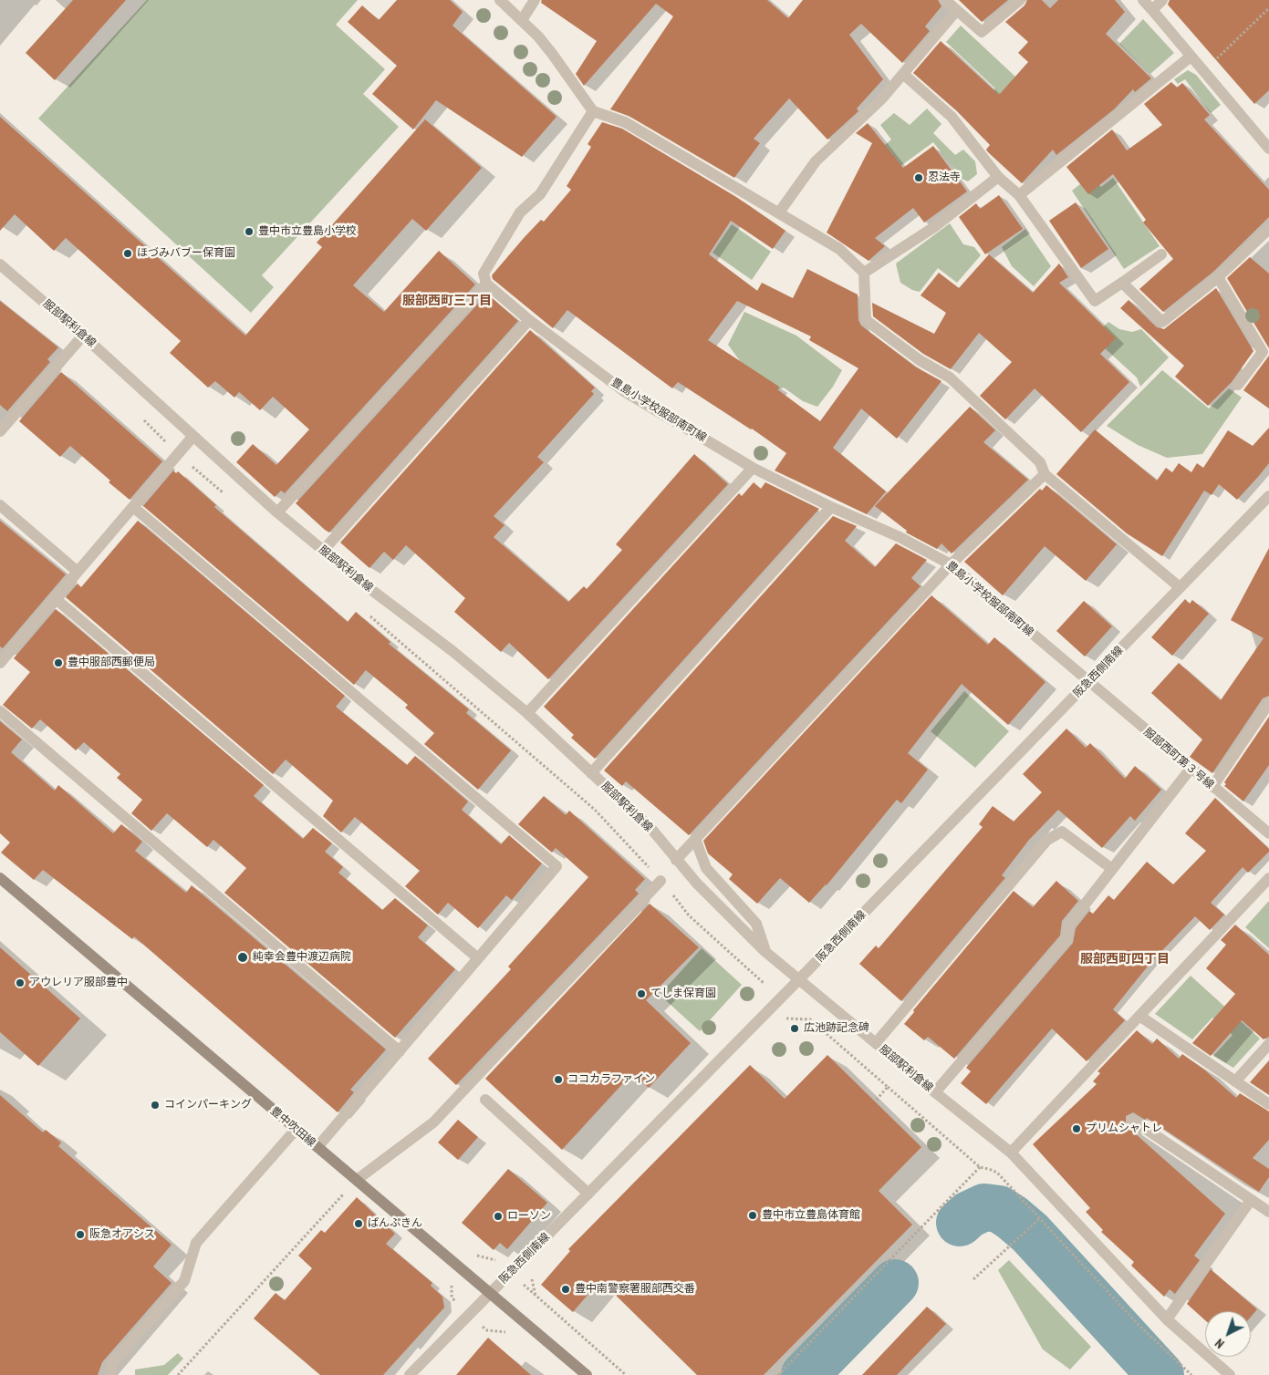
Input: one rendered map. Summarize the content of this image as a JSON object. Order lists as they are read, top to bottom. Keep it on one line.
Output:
{"streets":{"main road":["豊中吹田線"],"street":["服部駅利倉線","豊島小学校服部南町線","阪急西側南線","服部西町第３号線"]},"crossings":[["服部駅利倉線","阪急西側南線"],["豊島小学校服部南町線","阪急西側南線"],["豊島小学校服部南町線","服部西町第３号線"],["阪急西側南線","服部西町第３号線"],["阪急西側南線","豊中吹田線"]],"districts":["服部西町三丁目","服部西町四丁目"],"places":["忍法寺","豊中市立豊島小学校","ほづみバブー保育園","豊中服部西郵便局","純幸会豊中渡辺病院","アウレリア服部豊中","てしま保育園","広池跡記念碑","ココカラファイン","コインパーキング","プリムシャトレ","豊中市立豊島体育館","ローソン","ぱんぷきん","阪急オアシス","豊中南警察署服部西交番"],"north":"bottom left"}
